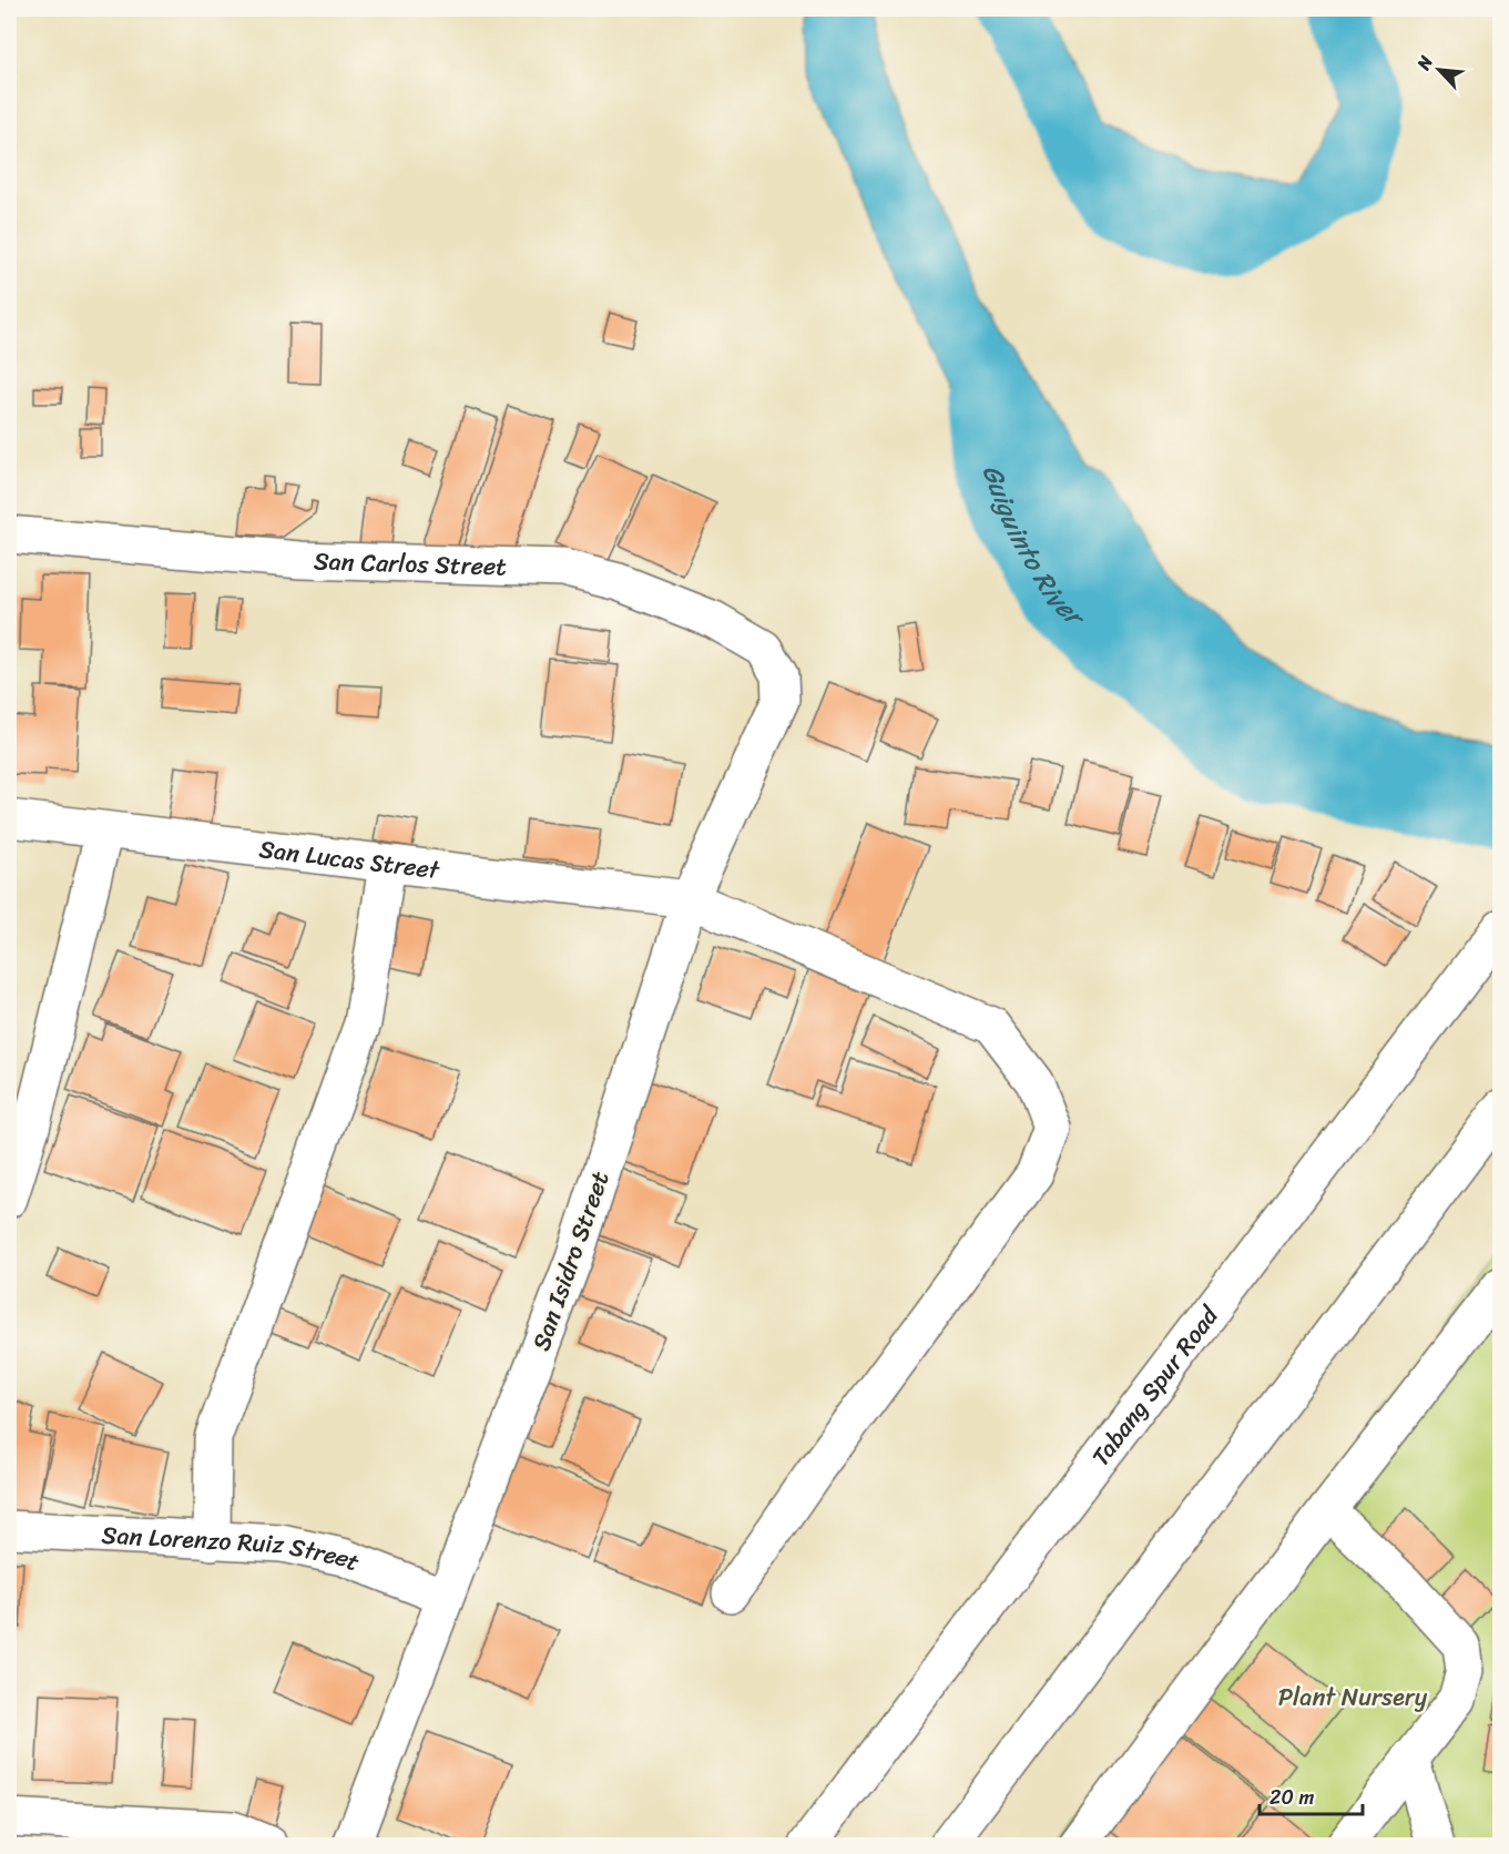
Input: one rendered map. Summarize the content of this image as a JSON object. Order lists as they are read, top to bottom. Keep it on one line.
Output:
{"streets":{"main road":["San Carlos Street","San Lucas Street","San Isidro Street","Tabang Spur Road","San Lorenzo Ruiz Street"]},"crossings":[["San Carlos Street","San Isidro Street"],["San Lucas Street","San Isidro Street"],["San Isidro Street","San Lorenzo Ruiz Street"]],"water":["Guiguinto River"],"parks":["Plant Nursery"],"scale_bar":"20 m","north":"top left"}
